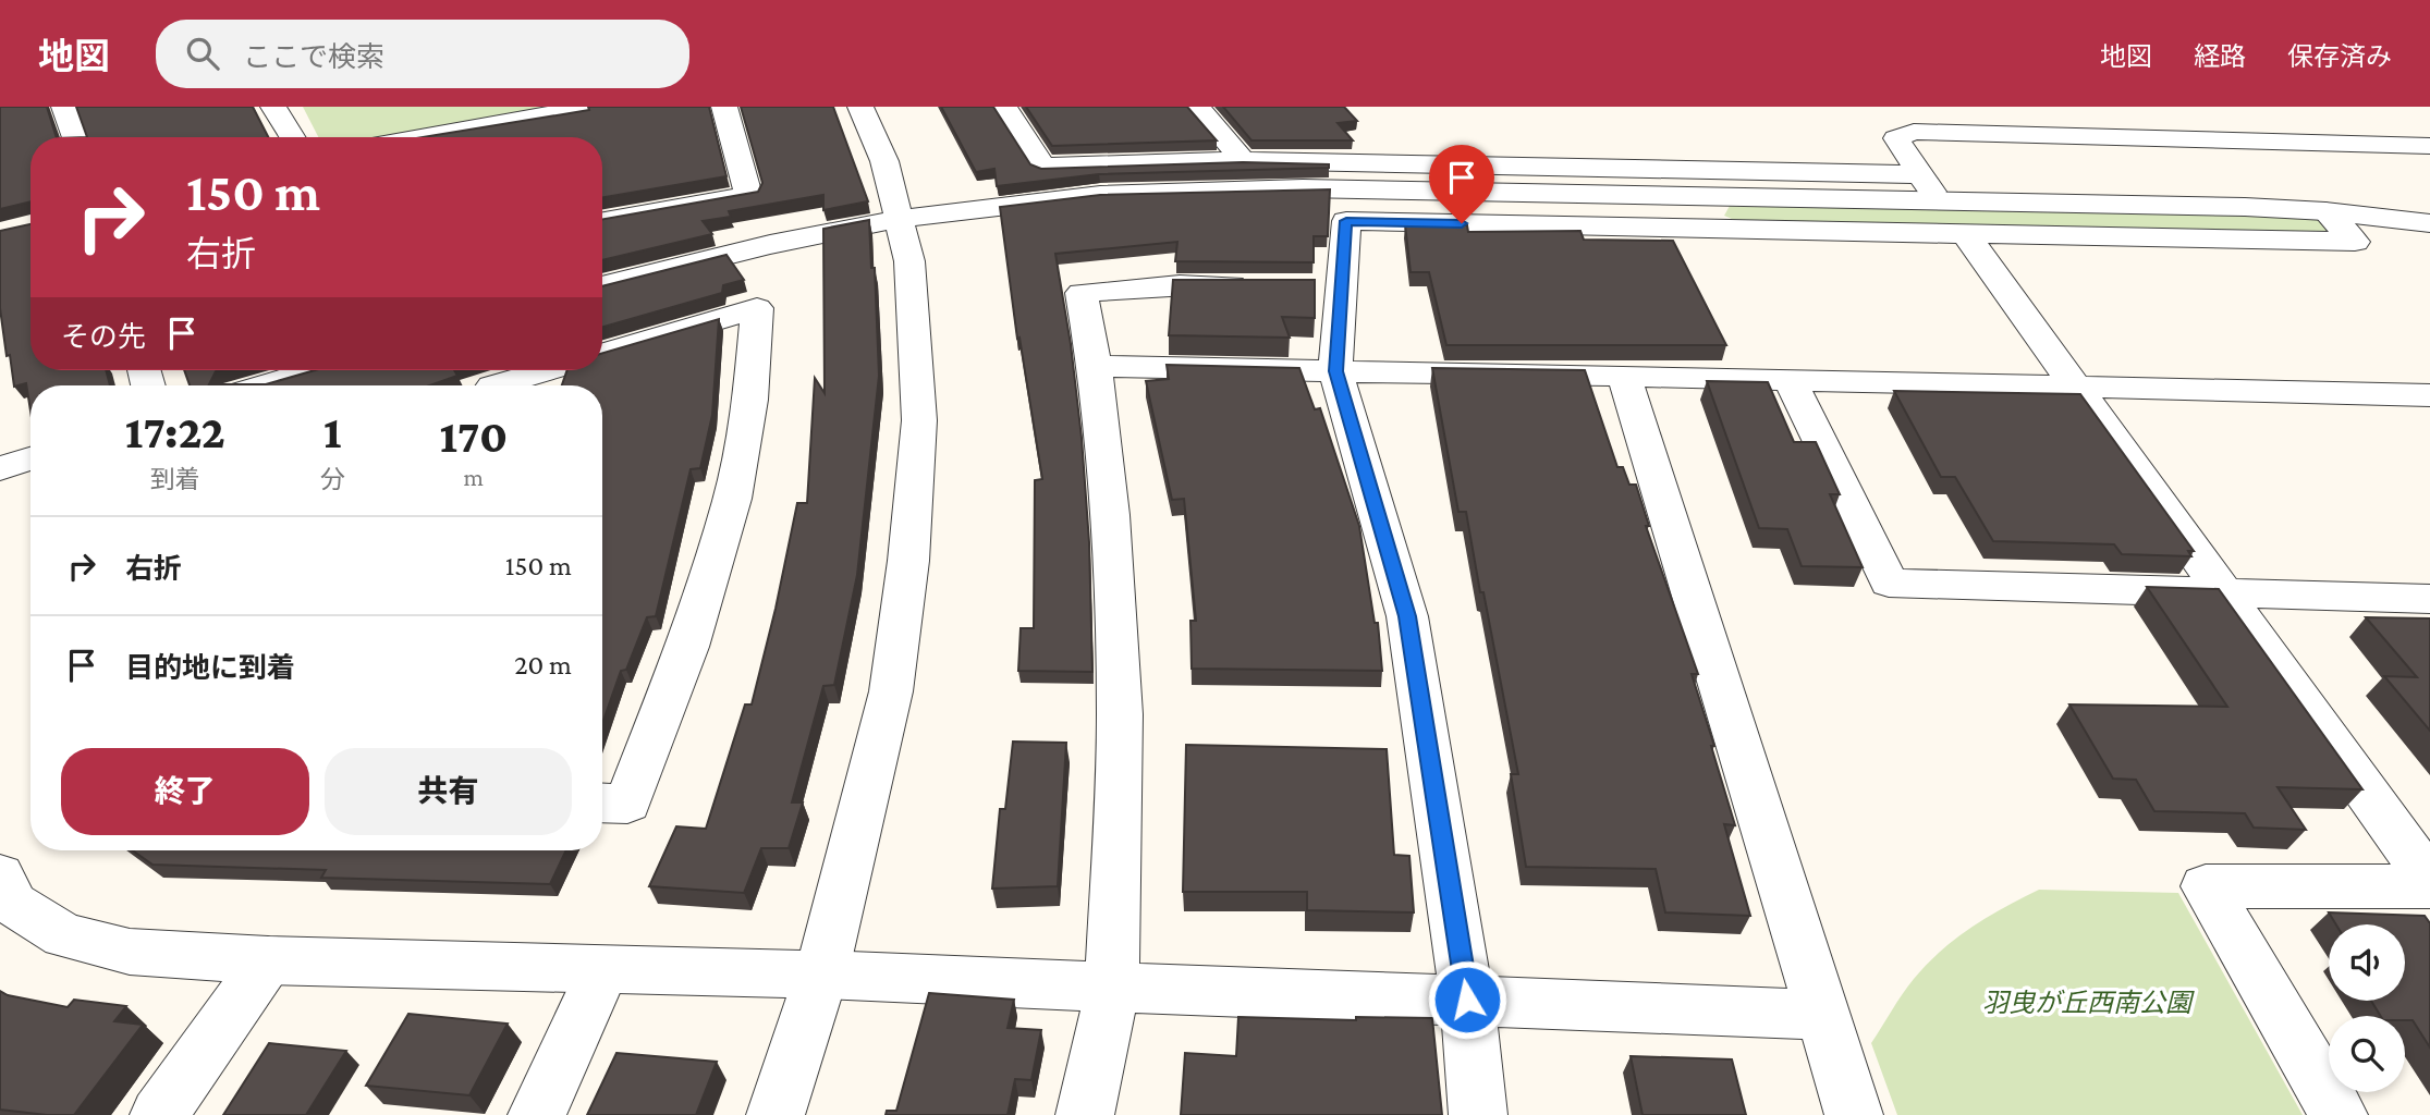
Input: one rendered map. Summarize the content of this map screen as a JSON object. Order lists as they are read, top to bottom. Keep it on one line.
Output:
{"parks":["羽曳が丘西南公園"],"page":{"header":"地図","search":"ここで検索","nav":["地図","経路","保存済み"],"turn":["150 m","右折"],"then":"その先","eta":["17:22","到着","1","分","170","m"],"list":[{"name":"右折","value":"150 m"},{"name":"目的地に到着","value":"20 m"}],"buttons":["終了","共有"]}}
